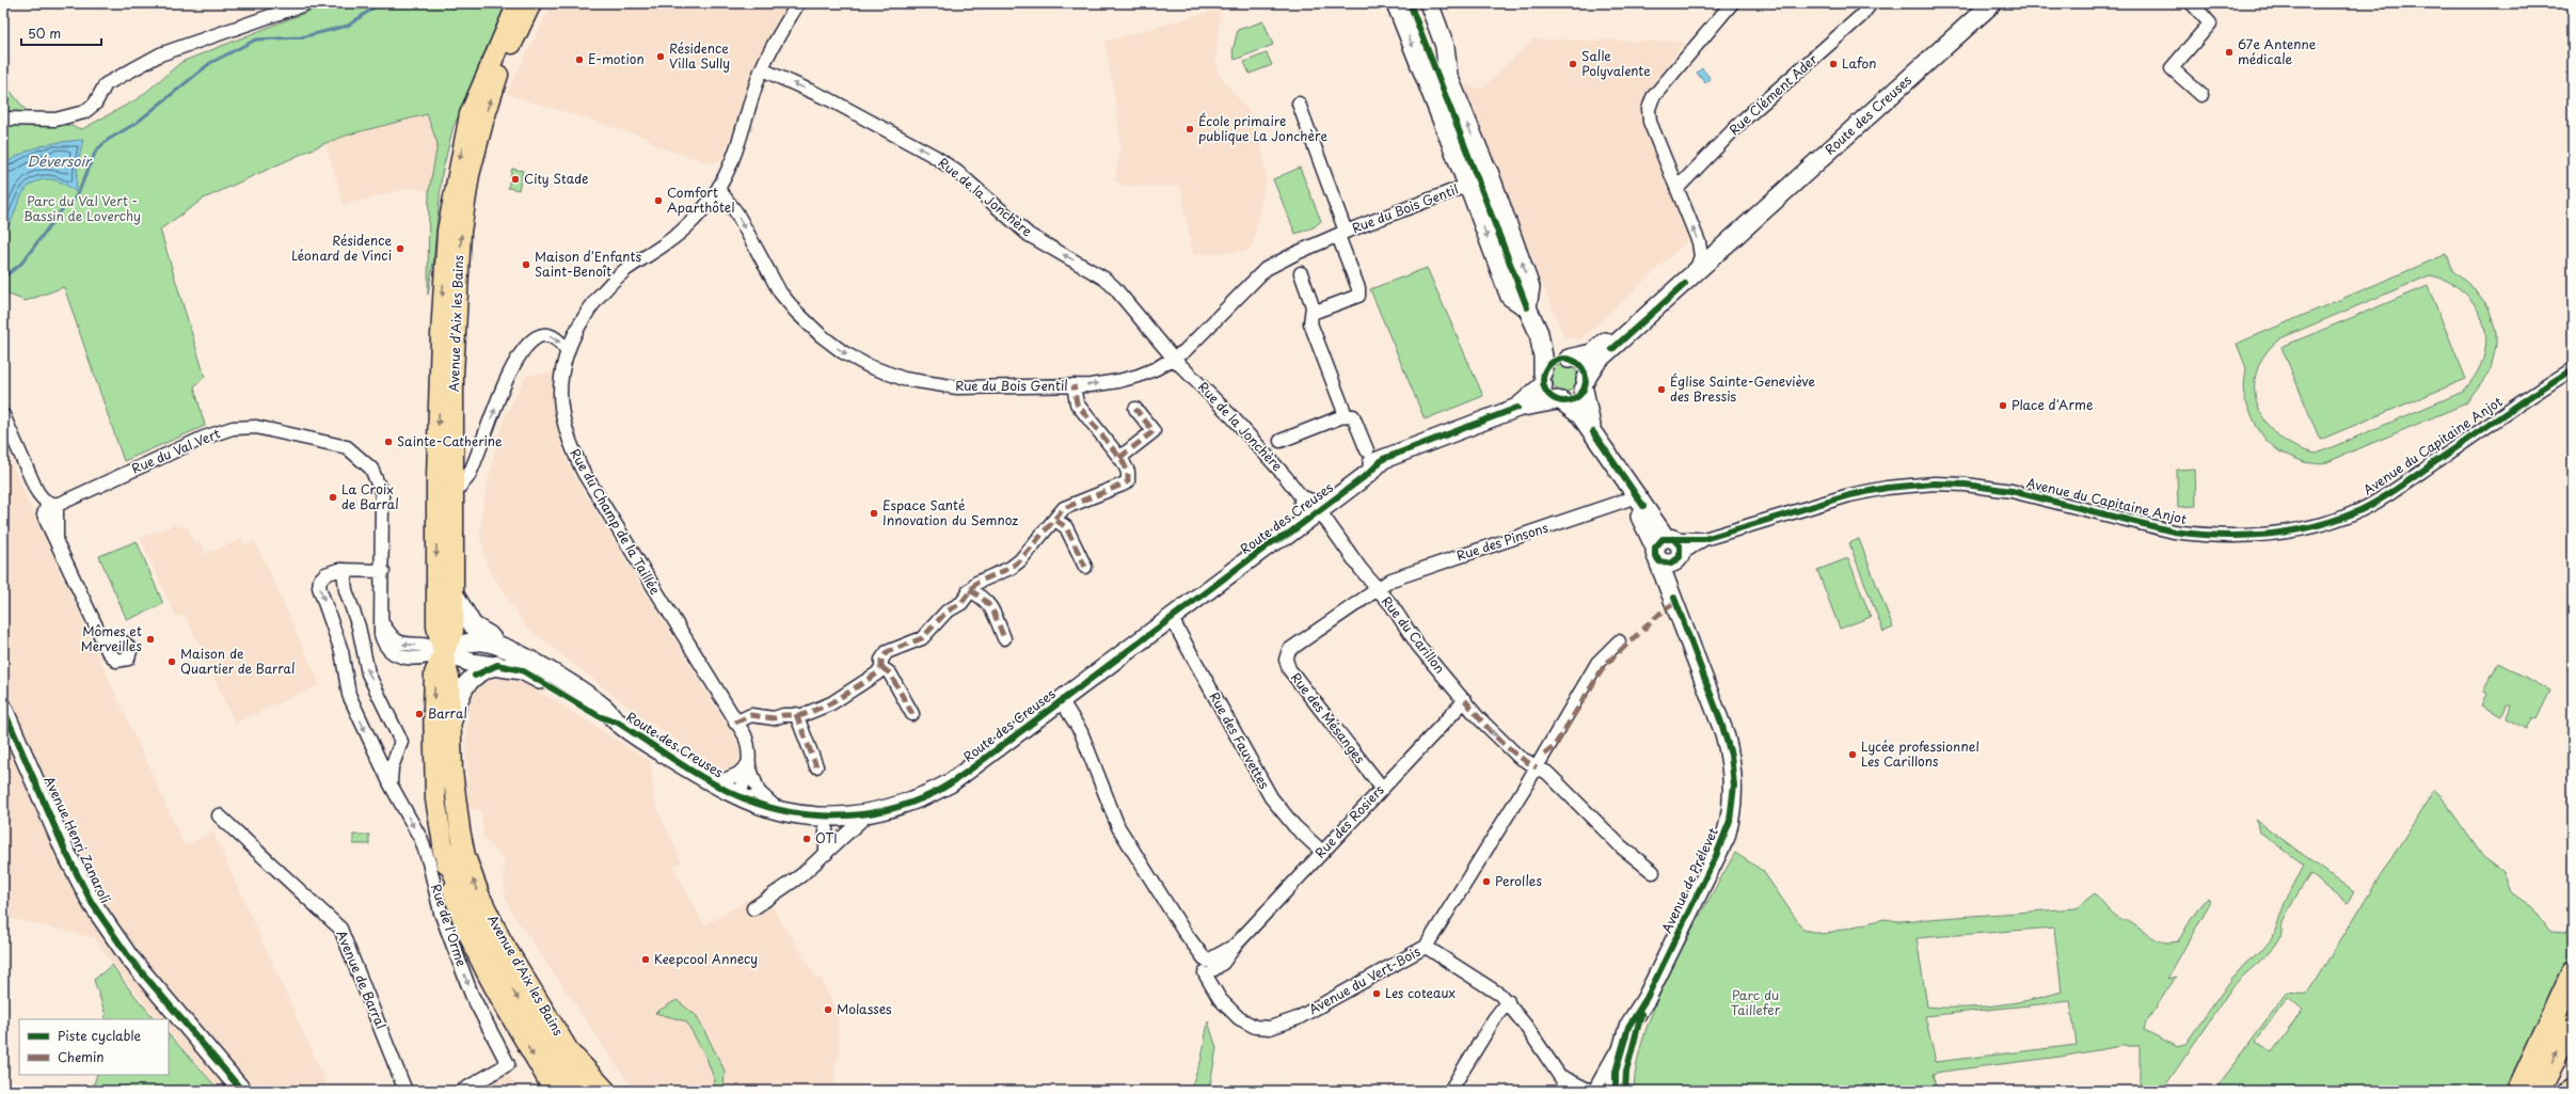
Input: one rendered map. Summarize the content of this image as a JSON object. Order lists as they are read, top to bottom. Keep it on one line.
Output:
{"streets":{"main road":["Route des Creuses","Avenue d'Aix les Bains","Avenue Henri Zanaroli","Avenue de Prélevet"],"street":["Rue Clément Ader","Rue de la Jonchère","Rue du Bois Gentil","Avenue du Capitaine Anjot","Rue du Val Vert","Rue du Champ de la Taillée","Rue des Pinsons","Rue du Carillon","Rue des Mésanges","Rue des Fauvettes","Rue des Rosiers","Rue de l'Orme","Avenue de Barral","Avenue du Vert-Bois"]},"crossings":[["Route des Creuses","Rue de la Jonchère"],["Route des Creuses","Avenue d'Aix les Bains"],["Route des Creuses","Rue du Val Vert"],["Route des Creuses","Rue du Champ de la Taillée"],["Route des Creuses","Rue du Carillon"],["Route des Creuses","Rue des Fauvettes"],["Route des Creuses","Avenue de Prélevet"],["Route des Creuses","Avenue du Vert-Bois"],["Rue de la Jonchère","Rue du Bois Gentil"],["Rue de la Jonchère","Rue du Champ de la Taillée"],["Rue de la Jonchère","Rue du Carillon"],["Rue du Bois Gentil","Rue du Champ de la Taillée"],["Avenue d'Aix les Bains","Rue du Val Vert"],["Avenue du Capitaine Anjot","Avenue de Prélevet"],["Rue du Val Vert","Rue de l'Orme"],["Rue des Pinsons","Rue du Carillon"],["Rue des Pinsons","Rue des Mésanges"],["Rue des Pinsons","Avenue de Prélevet"],["Rue du Carillon","Rue des Mésanges"],["Rue du Carillon","Rue des Rosiers"],["Rue du Carillon","Avenue du Vert-Bois"],["Rue des Mésanges","Rue des Rosiers"],["Rue des Fauvettes","Rue des Rosiers"],["Rue des Rosiers","Avenue du Vert-Bois"]],"one_way":["Rue de la Jonchère","Rue du Bois Gentil","Rue de l'Orme"],"water":["Déversoir"],"parks":["Parc du Val Vert - Bassin de Loverchy","Parc du Taillefer"],"places":["67e Antenne médicale","Résidence Villa Sully","E-motion","Salle Polyvalente","Lafon","École primaire publique La Jonchère","City Stade","Comfort Aparthôtel","Résidence Léonard de Vinci","Maison d'Enfants Saint-Benoît","Église Sainte-Geneviève des Bressis","Place d'Arme","Sainte-Catherine","La Croix de Barral","Espace Santé Innovation du Semnoz","Mômes et Merveilles","Maison de Quartier de Barral","Barral","Lycée professionnel Les Carillons","OTI","Perolles","Keepcool Annecy","Les coteaux","Molasses"],"legend":["Piste cyclable","Chemin"],"scale_bar":"50 m"}
